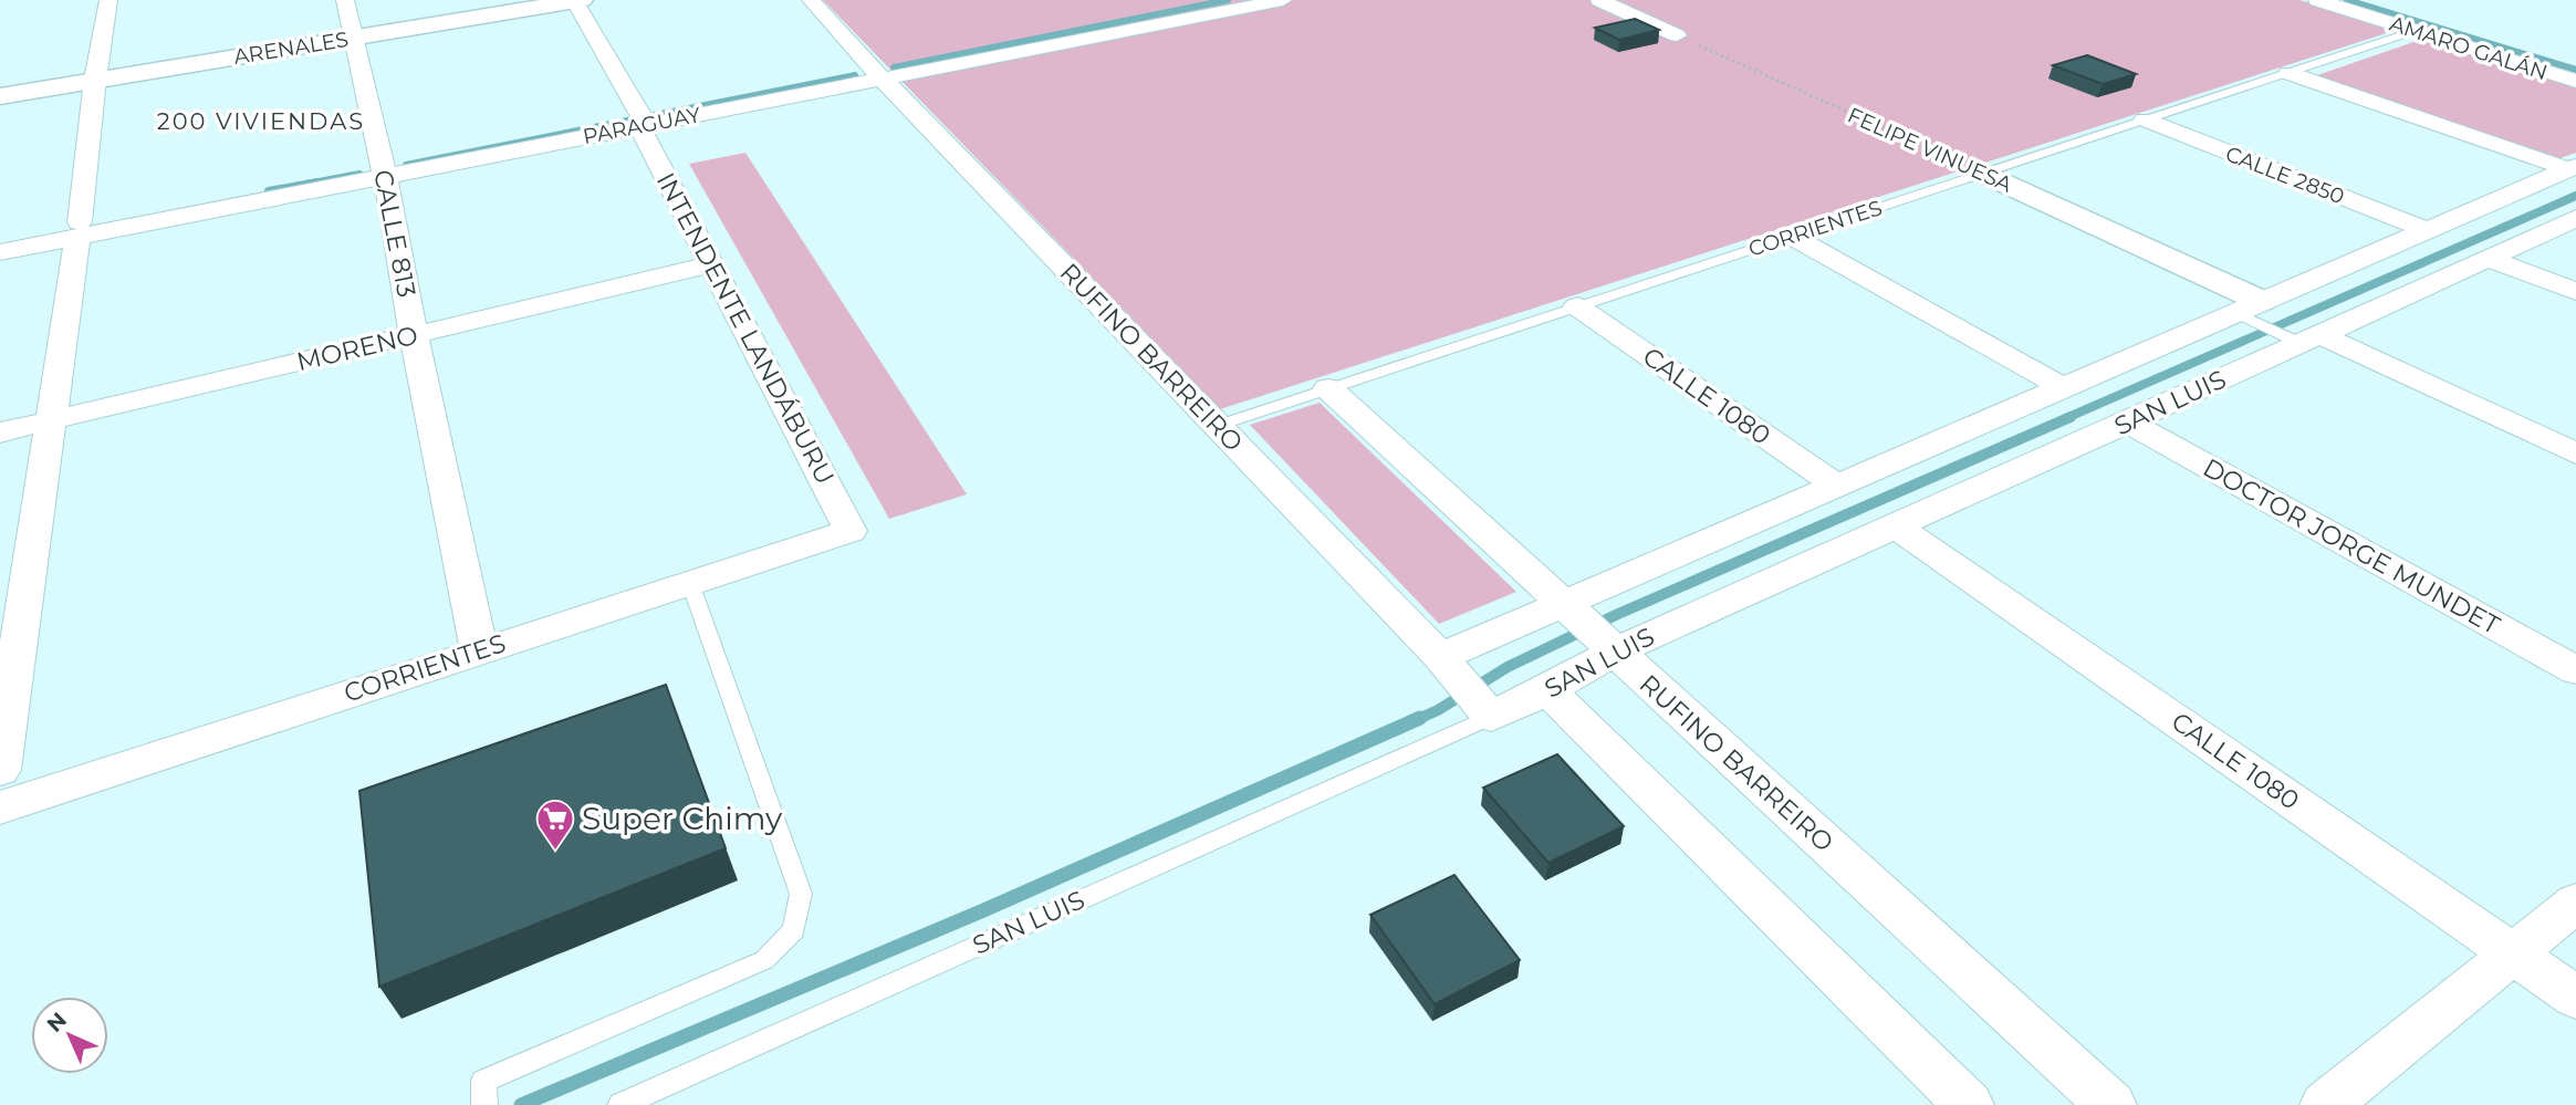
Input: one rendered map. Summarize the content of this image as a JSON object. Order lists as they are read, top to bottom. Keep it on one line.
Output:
{"streets":{"street":["ARENALES","AMARO GALÁN","PARAGUAY","FELIPE VINUESA","CALLE 2850","CORRIENTES","CALLE 813","INTENDENTE LANDÁBURU","MORENO","RUFINO BARREIRO","CALLE 1080","SAN LUIS","DOCTOR JORGE MUNDET"]},"crossings":[["ARENALES","CALLE 813"],["ARENALES","INTENDENTE LANDÁBURU"],["AMARO GALÁN","CORRIENTES"],["PARAGUAY","CALLE 813"],["PARAGUAY","INTENDENTE LANDÁBURU"],["PARAGUAY","RUFINO BARREIRO"],["FELIPE VINUESA","CORRIENTES"],["CALLE 2850","CORRIENTES"],["CORRIENTES","CALLE 813"],["CORRIENTES","INTENDENTE LANDÁBURU"],["CORRIENTES","RUFINO BARREIRO"],["CORRIENTES","CALLE 1080"],["CALLE 813","MORENO"],["INTENDENTE LANDÁBURU","MORENO"],["RUFINO BARREIRO","SAN LUIS"],["CALLE 1080","SAN LUIS"],["SAN LUIS","DOCTOR JORGE MUNDET"]],"districts":["200 VIVIENDAS"],"places":{"supermarket":["Super Chimy"]},"north":"top left"}
